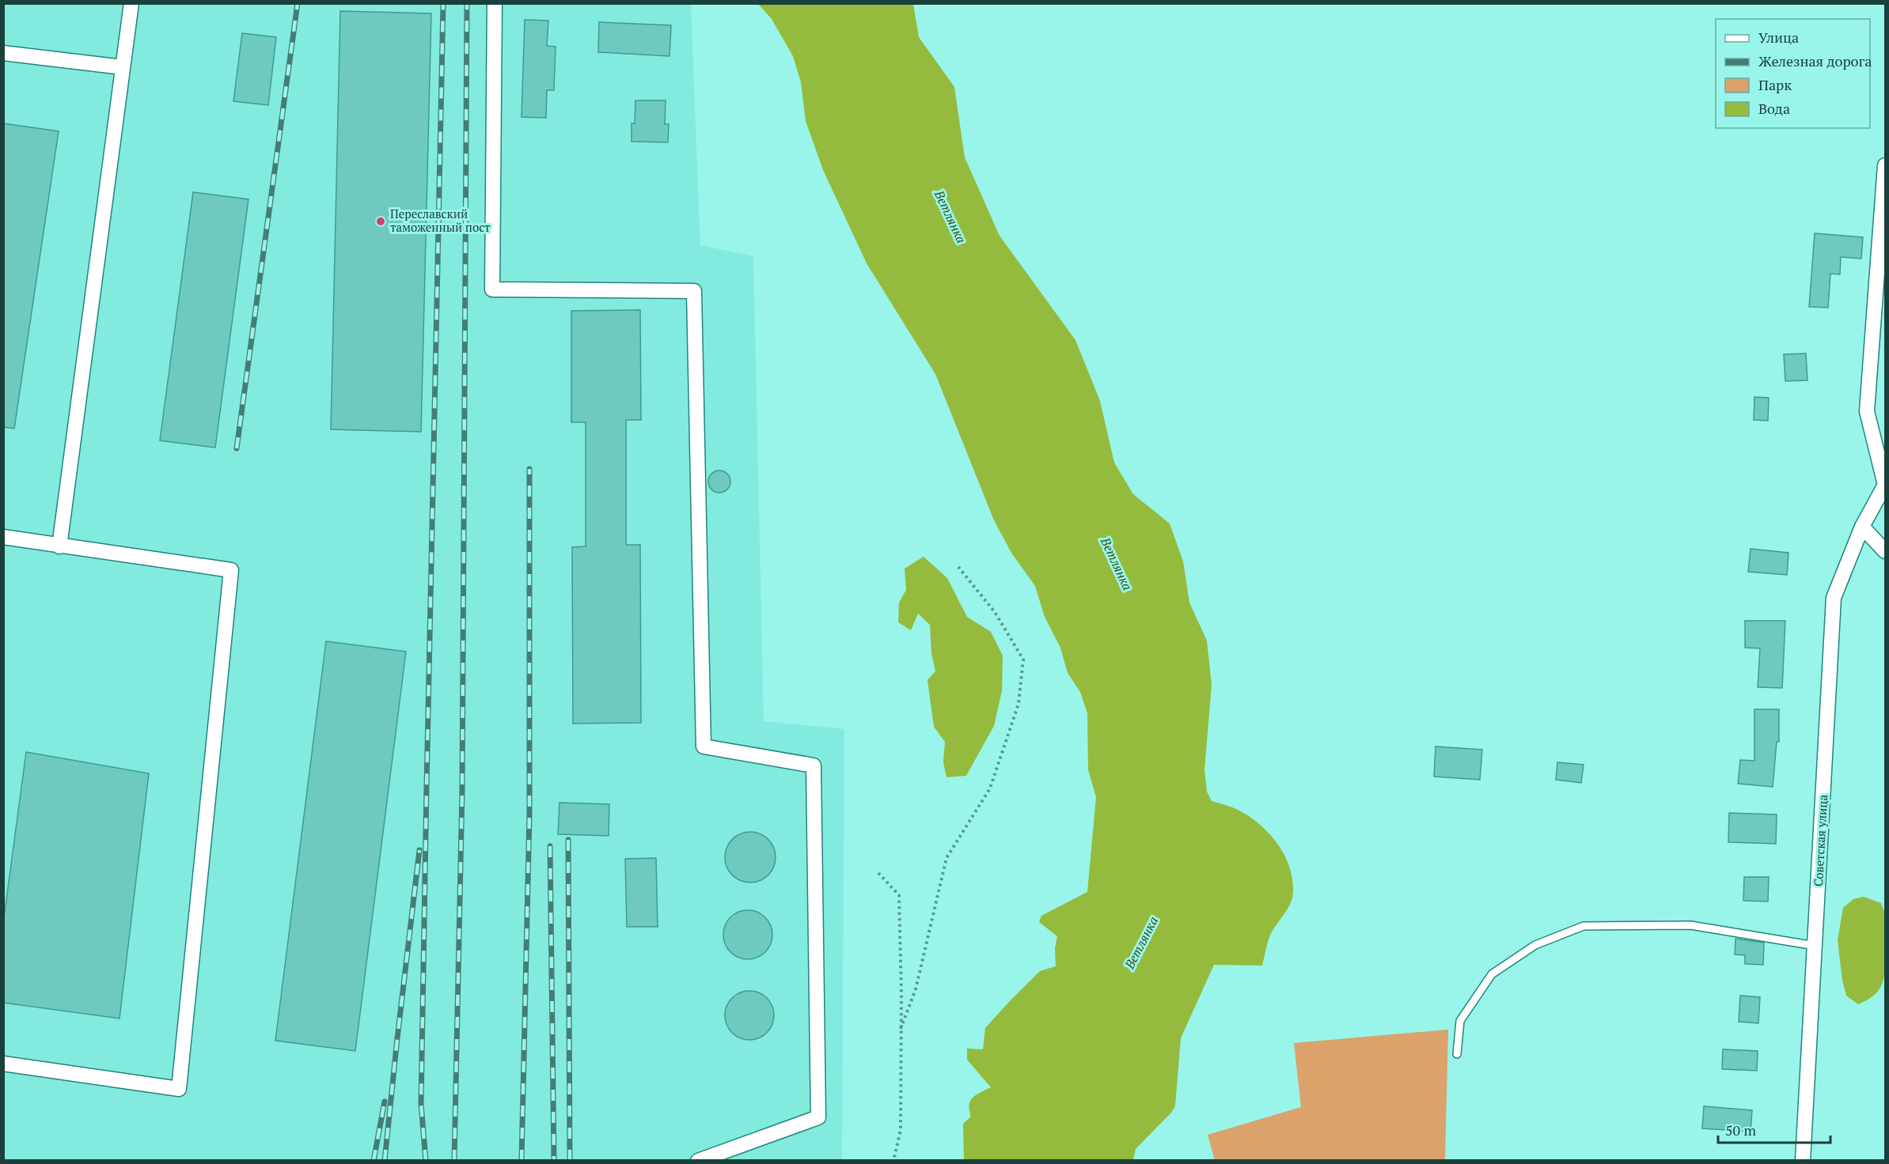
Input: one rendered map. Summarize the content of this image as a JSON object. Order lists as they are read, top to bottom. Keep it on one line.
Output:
{"streets":{"street":["Советская улица"]},"water":["Ветлянка"],"places":["Переславский таможенный пост"],"legend":["Улица","Железная дорога","Парк","Вода"],"scale_bar":"50 m"}
